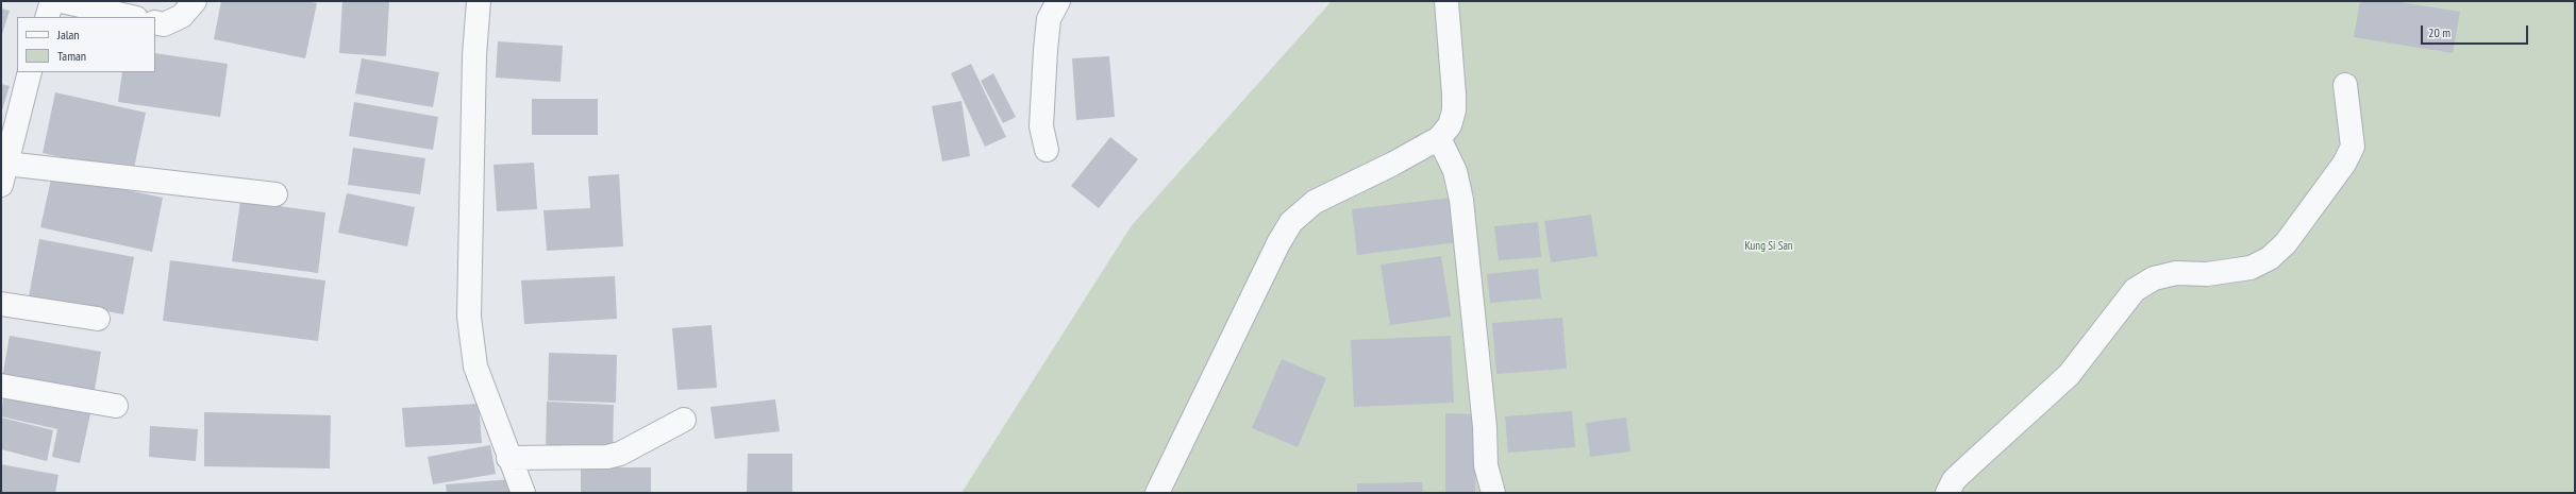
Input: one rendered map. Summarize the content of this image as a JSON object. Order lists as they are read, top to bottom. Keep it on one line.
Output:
{"parks":["Kung Si San"],"legend":["Jalan","Taman"],"scale_bar":"20 m"}
